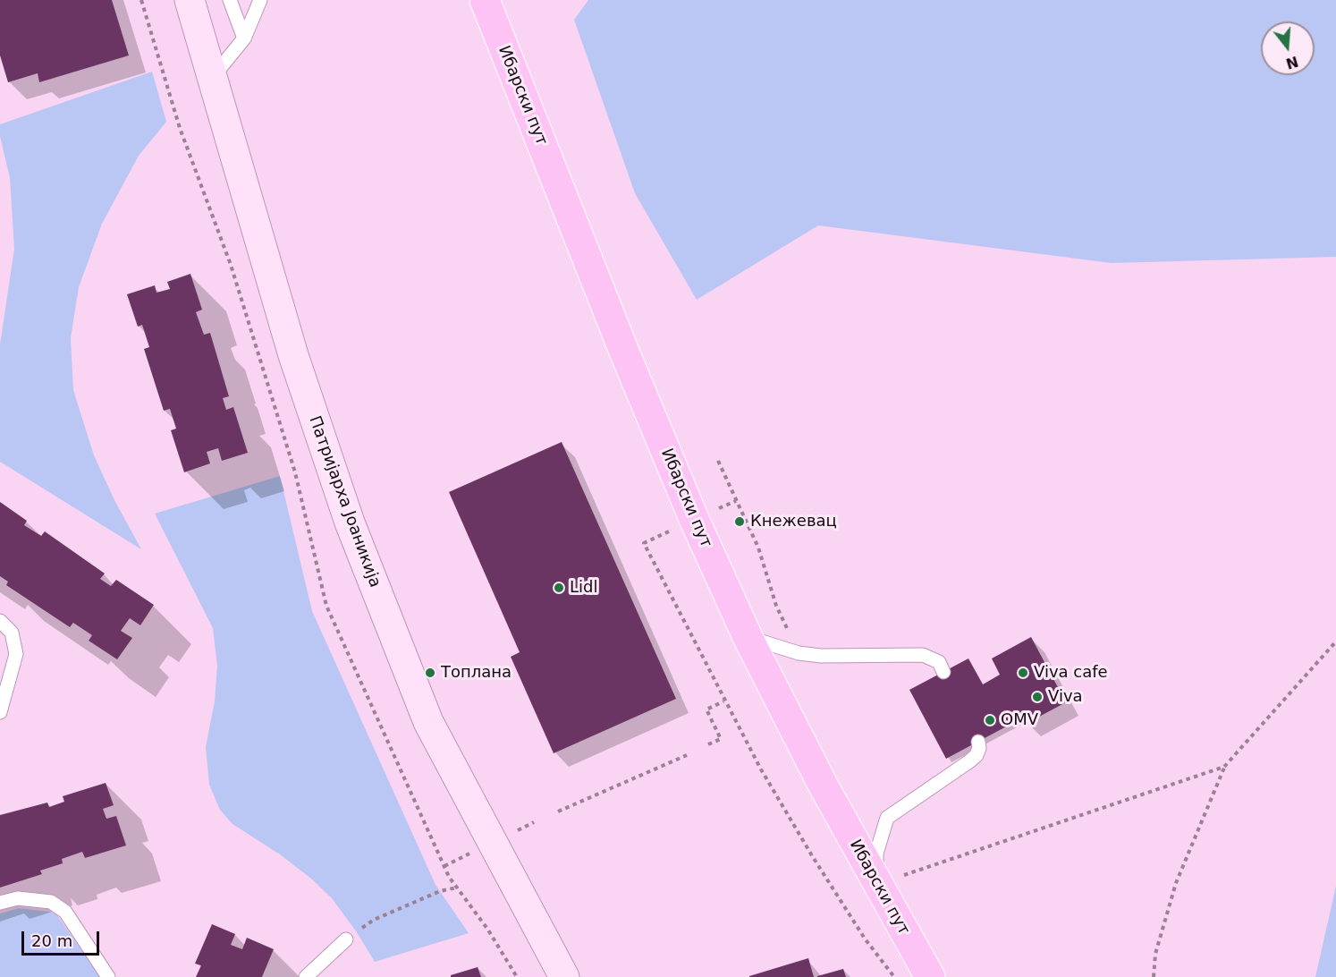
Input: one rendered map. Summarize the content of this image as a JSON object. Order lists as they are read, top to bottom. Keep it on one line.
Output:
{"streets":{"main road":["Ибарски пут","Патријарха Јоаникија"]},"places":["Кнежевац","Lidl","Топлана","Viva cafe","Viva","OMV"],"scale_bar":"20 m","north":"bottom"}
